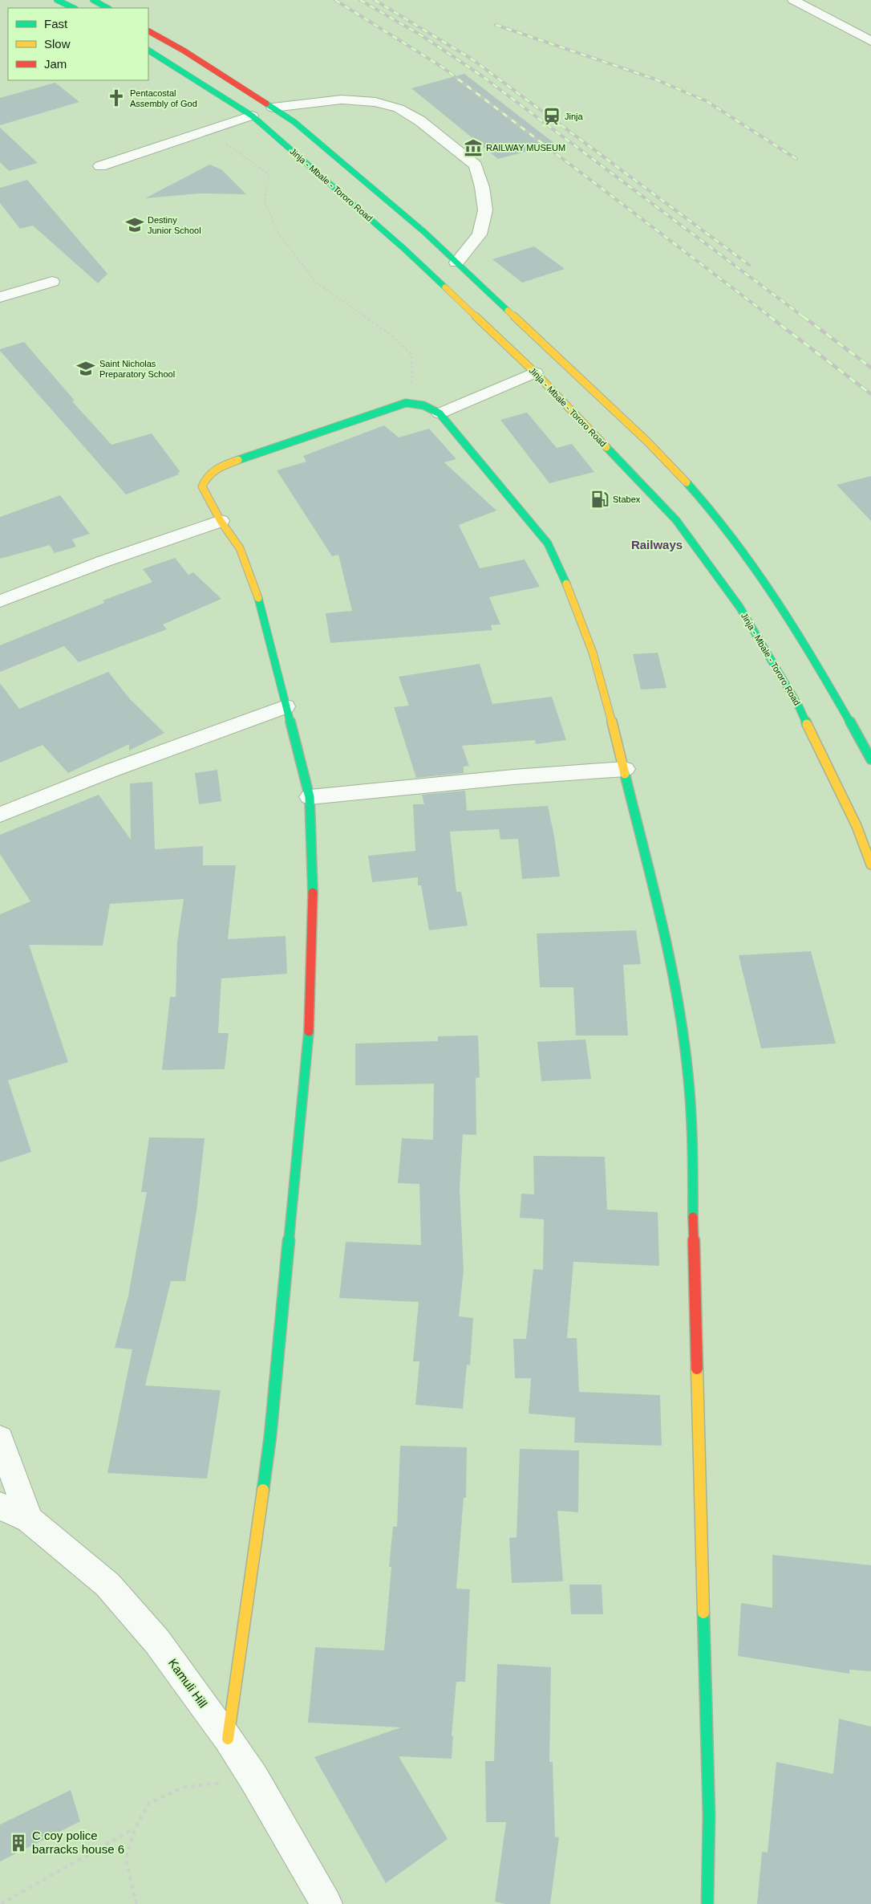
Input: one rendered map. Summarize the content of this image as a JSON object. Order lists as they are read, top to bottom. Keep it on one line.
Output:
{"streets":{"main road":["Jinja - Mbale - Tororo Road"],"street":["Kamuli Hill"]},"districts":["Railways"],"places":{"church":["Pentacostal Assembly of God"],"station":["Jinja"],"museum":["RAILWAY MUSEUM"],"school or university":["Destiny Junior School","Saint Nicholas Preparatory School"],"fuel station":["Stabex"],"building":["C coy police barracks house 6"]},"legend":["Fast","Slow","Jam"]}
